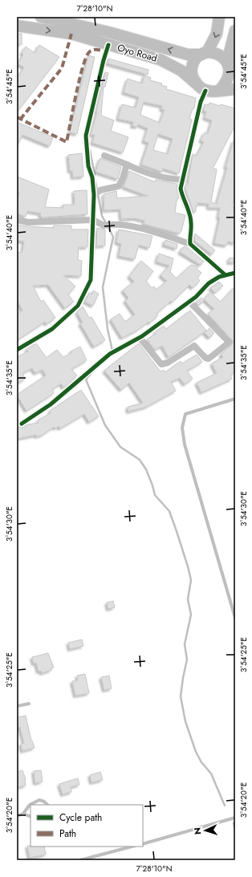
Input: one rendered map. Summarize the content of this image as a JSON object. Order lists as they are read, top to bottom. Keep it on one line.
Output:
{"streets":{"highway":["Oyo Road"]},"legend":["Cycle path","Path"],"north":"left","coordinates":["7°28'10\"N","3°54'45\"E","3°54'40\"E","3°54'35\"E","3°54'30\"E","3°54'25\"E","3°54'20\"E"]}
